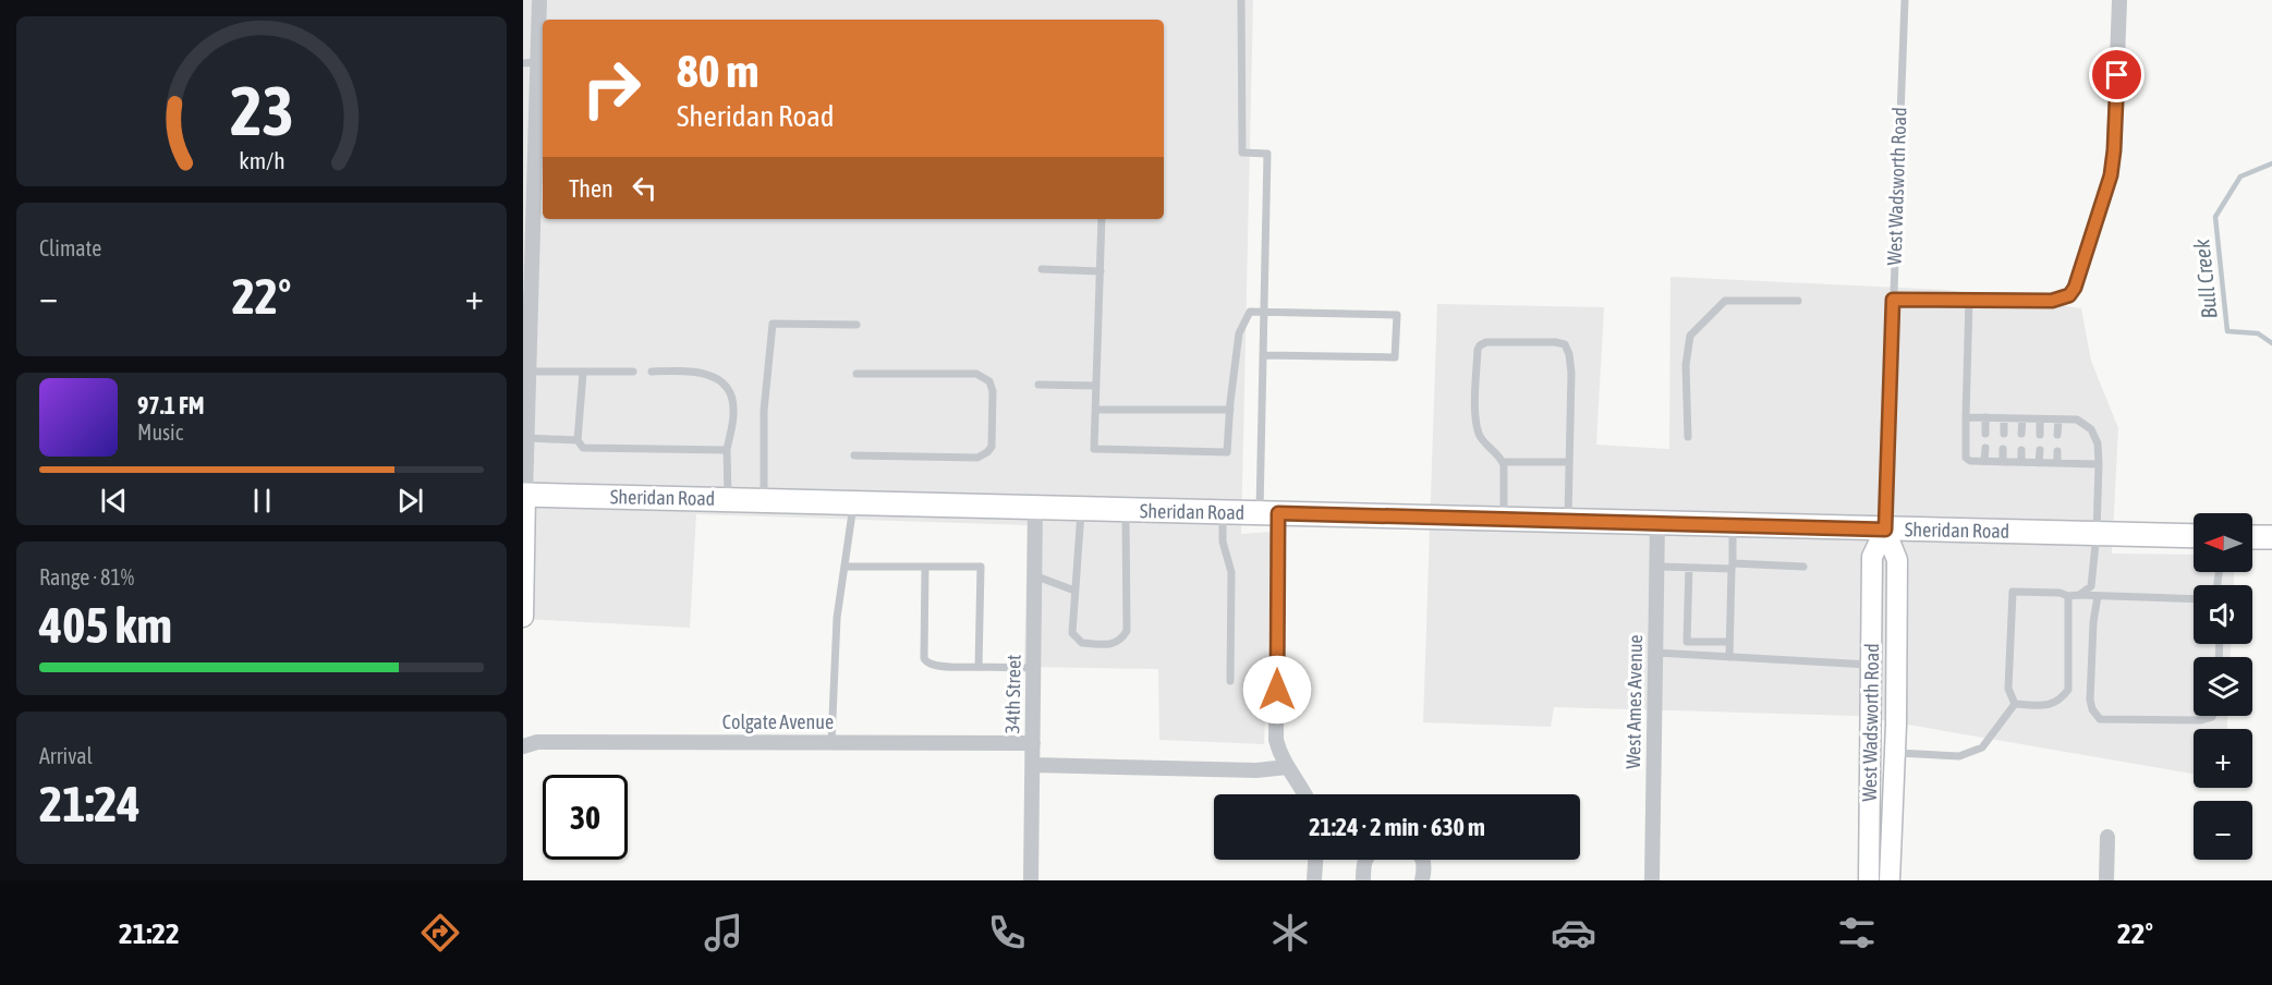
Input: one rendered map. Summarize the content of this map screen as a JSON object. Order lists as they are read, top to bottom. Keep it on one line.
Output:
{"streets":{"main road":["West Wadsworth Road","Sheridan Road"],"street":["34th Street","West Ames Avenue","Colgate Avenue"]},"crossings":[["West Wadsworth Road","Sheridan Road"],["Sheridan Road","34th Street"],["Sheridan Road","West Ames Avenue"],["34th Street","Colgate Avenue"]],"water":["Bull Creek"],"north":"left","page":{"turn":["80 m","Sheridan Road"],"then":"Then","tile":["Climate",["Range · 81%","405 km"],["Arrival","21:24"]],"heat":["−","22°","+"],"song":["97.1 FM","Music"],"map_buttons":["+","−"],"limit":"30","trip":"21:24 · 2 min · 630 m","tabs":["21:22","22°"],"gauge":["23","km/h"]}}
